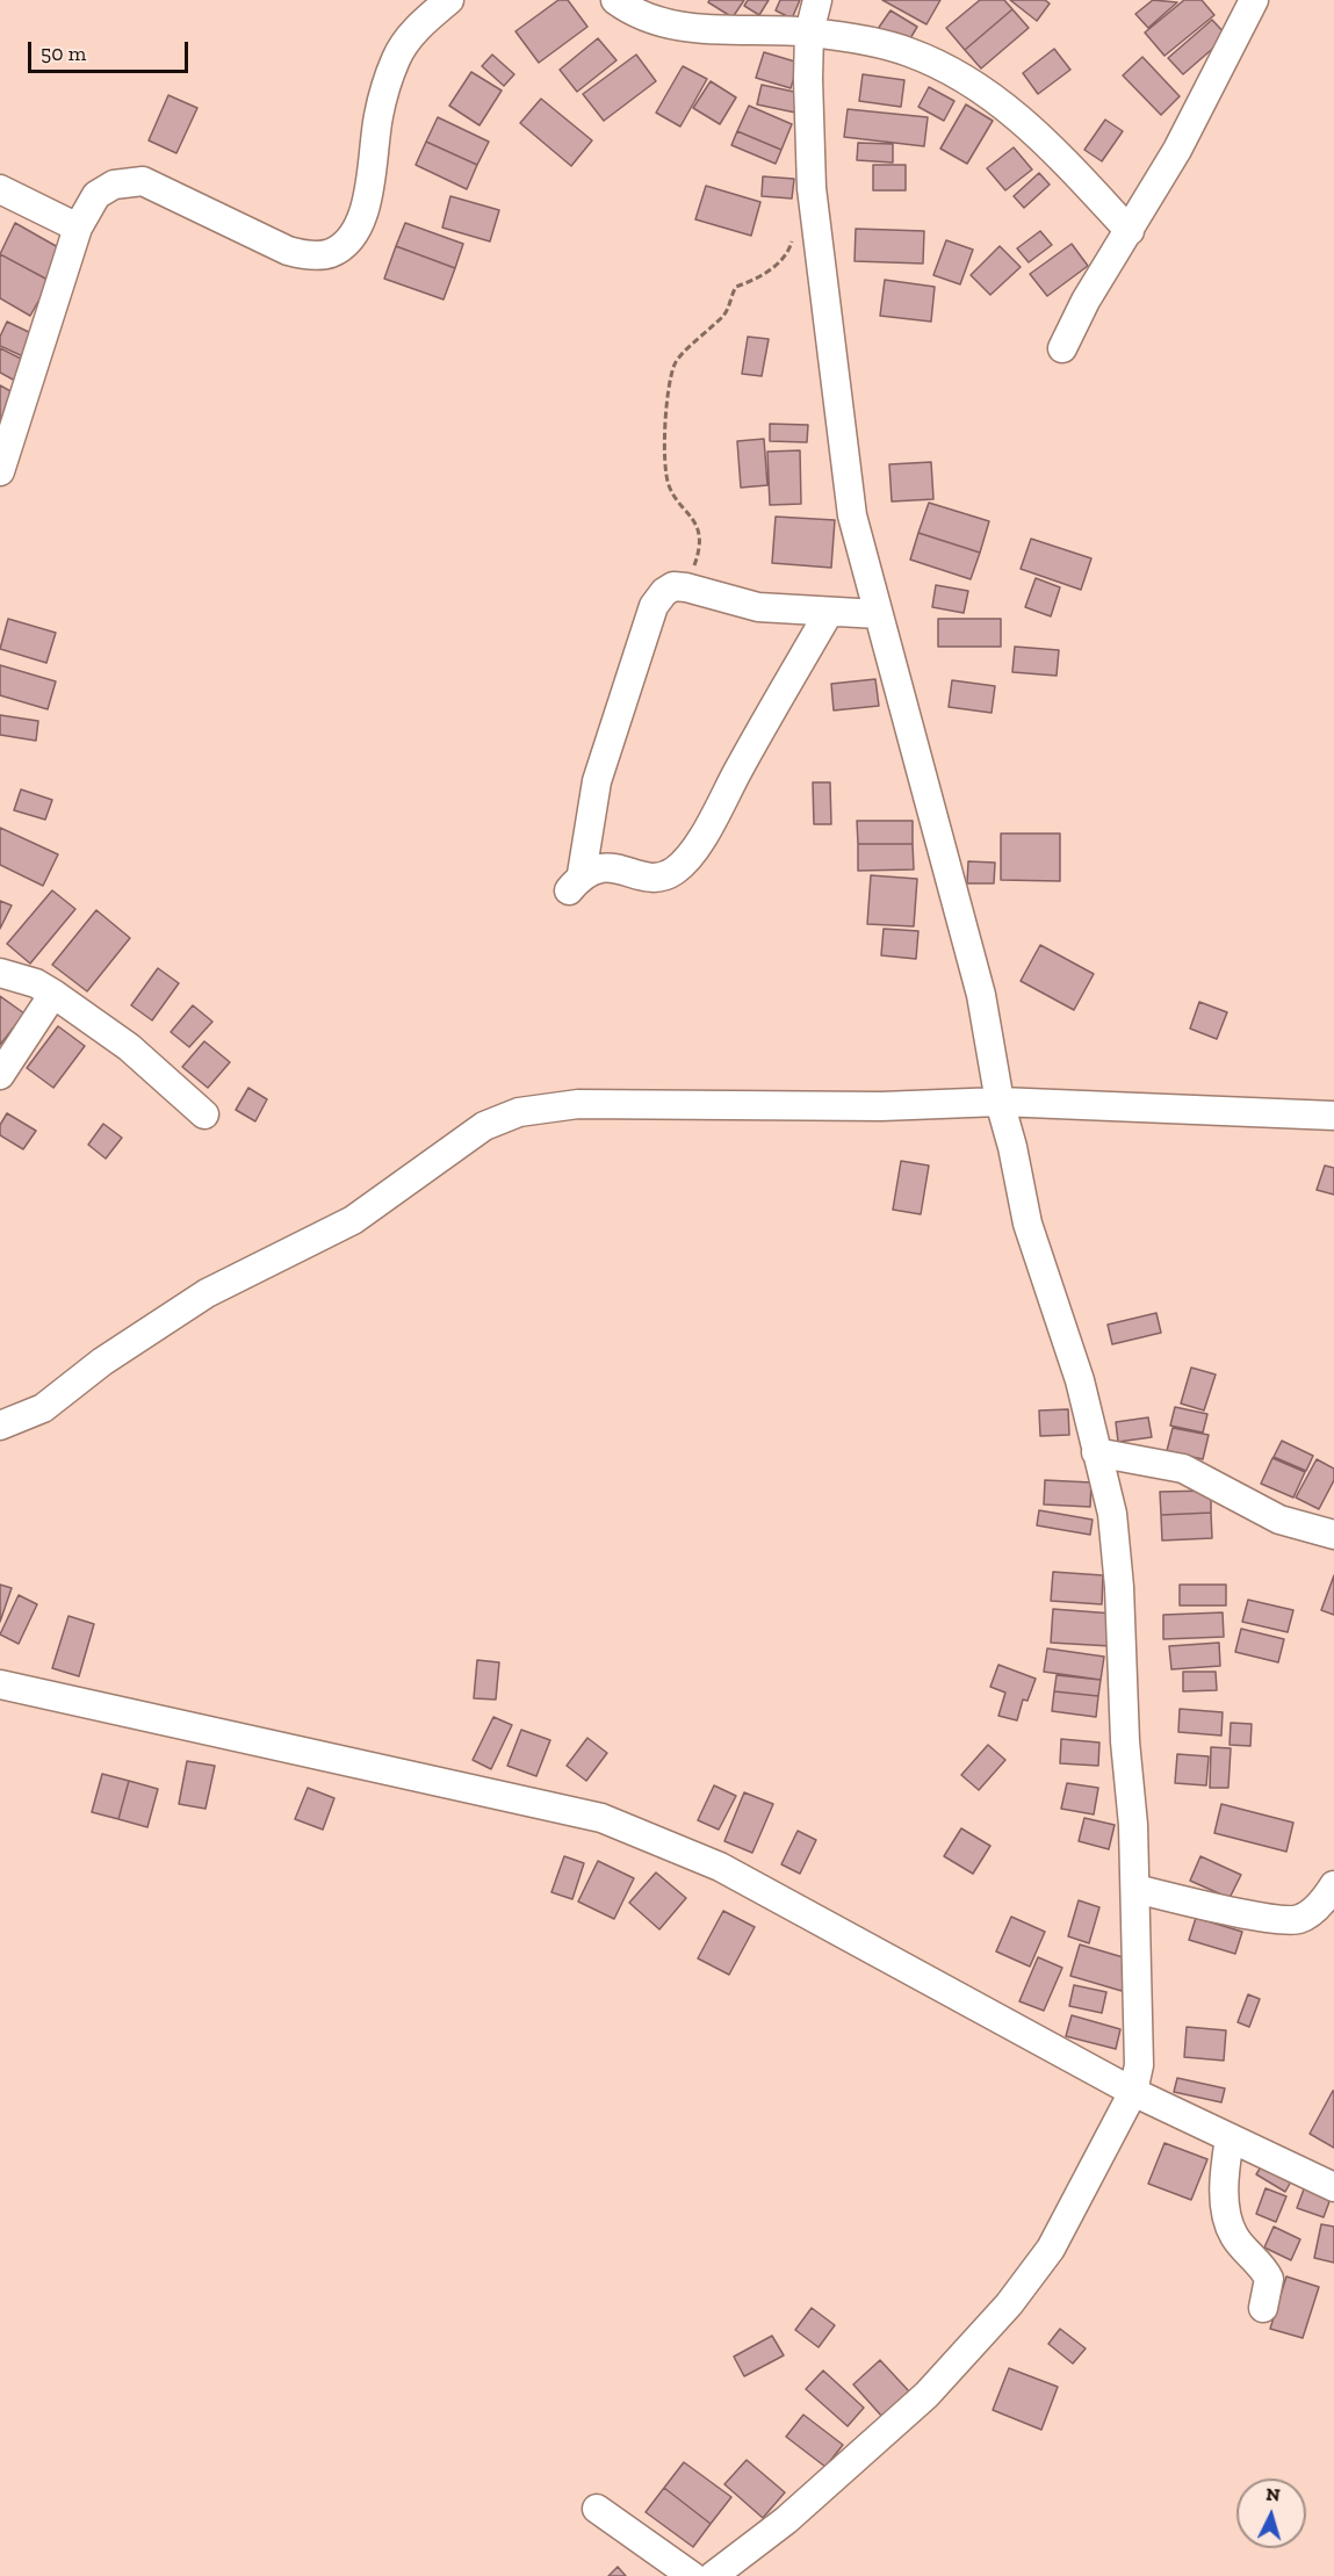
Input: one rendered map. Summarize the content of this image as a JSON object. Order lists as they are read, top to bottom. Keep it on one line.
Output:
{"scale_bar":"50 m","north":"top"}
